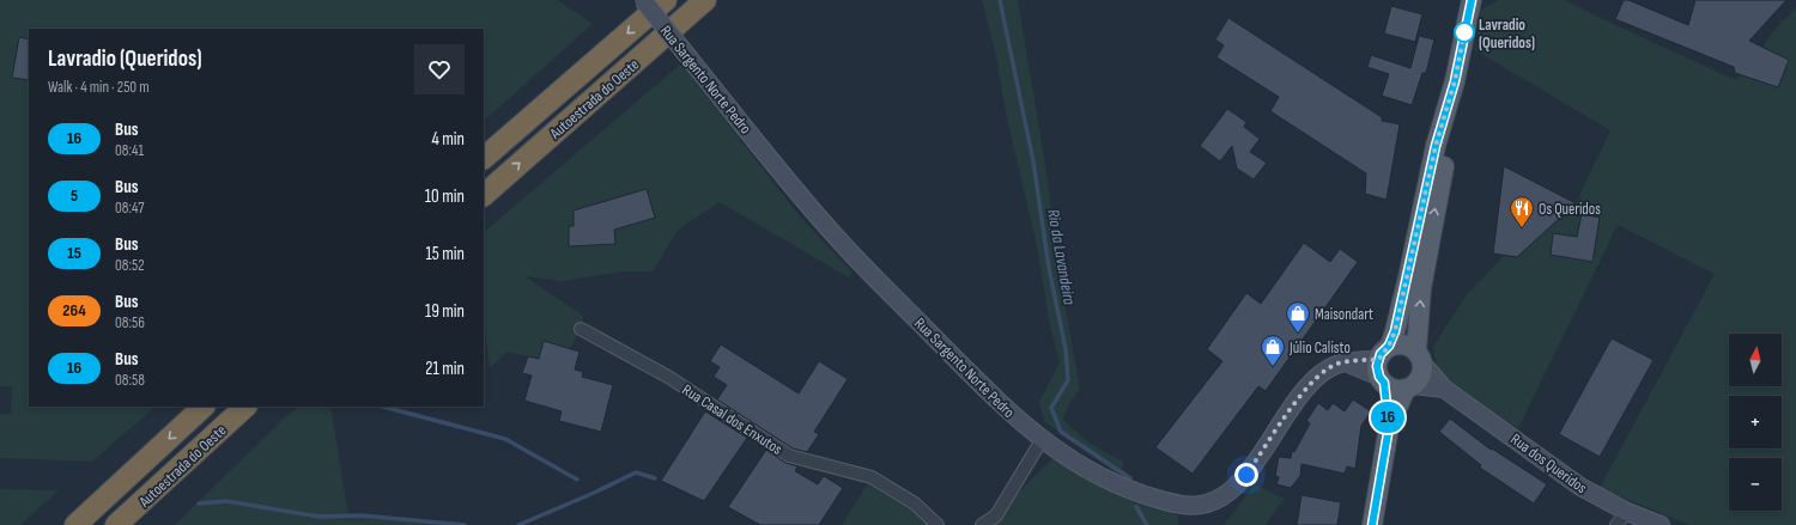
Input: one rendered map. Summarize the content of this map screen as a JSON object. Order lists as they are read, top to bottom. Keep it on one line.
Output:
{"streets":{"highway":["Autoestrada do Oeste"],"street":["Rua Sargento Norte Pedro","Rua Casal dos Enxutos","Rua dos Queridos"]},"crossings":[["Rua Sargento Norte Pedro","Rua dos Queridos"]],"water":["Rio da Lavandeira"],"places":{"other":["Lavradio (Queridos)"],"restaurant":["Os Queridos"],"shop":["Maisondart","Júlio Calisto"]},"lines":["bus line 16"],"north":"top","page":{"on_map":"16","heading":["Lavradio (Queridos)","Walk · 4 min · 250 m"],"list":[{"mark":"16","name":"Bus","note":"08:41","value":"4 min"},{"mark":"5","name":"Bus","note":"08:47","value":"10 min"},{"mark":"15","name":"Bus","note":"08:52","value":"15 min"},{"mark":"264","name":"Bus","note":"08:56","value":"19 min"},{"mark":"16","name":"Bus","note":"08:58","value":"21 min"}],"map_buttons":["+","−"]}}
